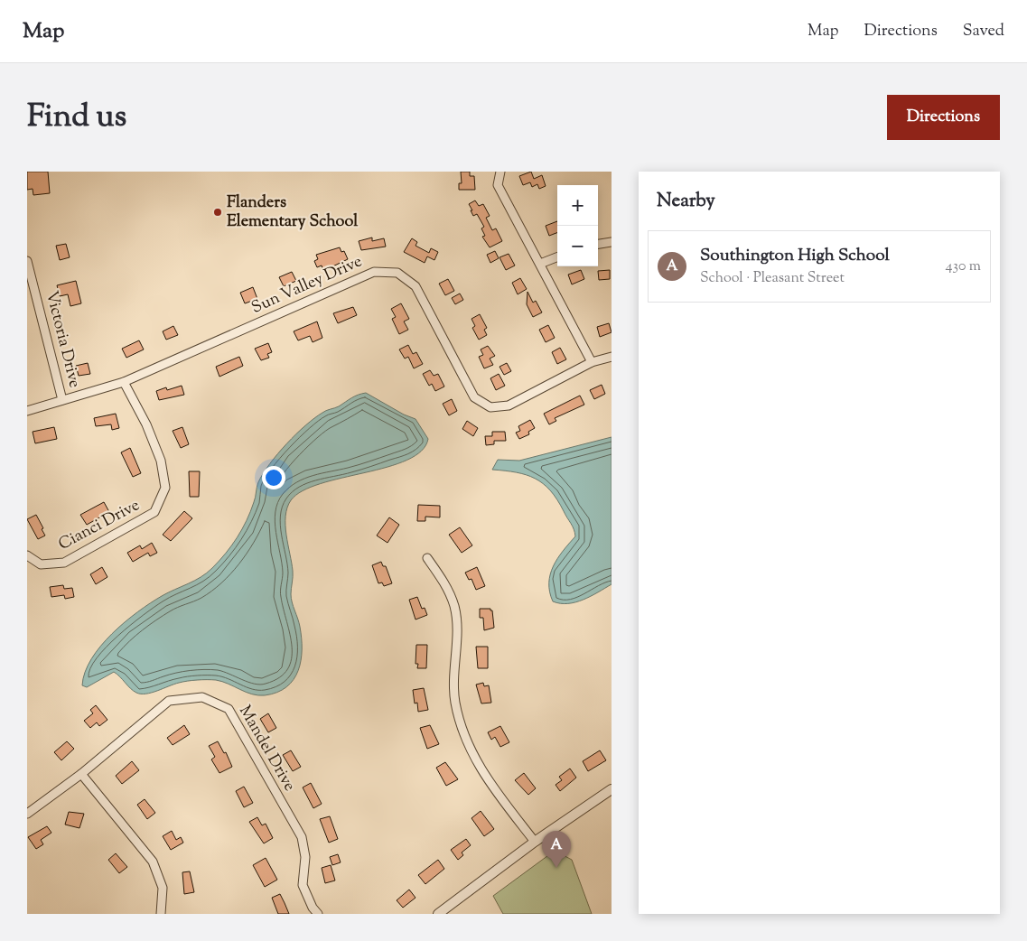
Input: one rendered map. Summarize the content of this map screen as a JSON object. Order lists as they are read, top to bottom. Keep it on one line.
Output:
{"streets":{"street":["Sun Valley Drive","Victoria Drive","Cianci Drive","Mandel Drive"]},"crossings":[["Sun Valley Drive","Victoria Drive"],["Sun Valley Drive","Cianci Drive"]],"places":["Flanders Elementary School"],"page":{"header":"Map","nav":["Map","Directions","Saved"],"title":"Find us","buttons":"Directions","heading":"Nearby","map_buttons":["+","−"],"list":[{"mark":"A","name":"Southington High School","note":"School · Pleasant Street","value":"430 m"}],"pins":"A"}}
